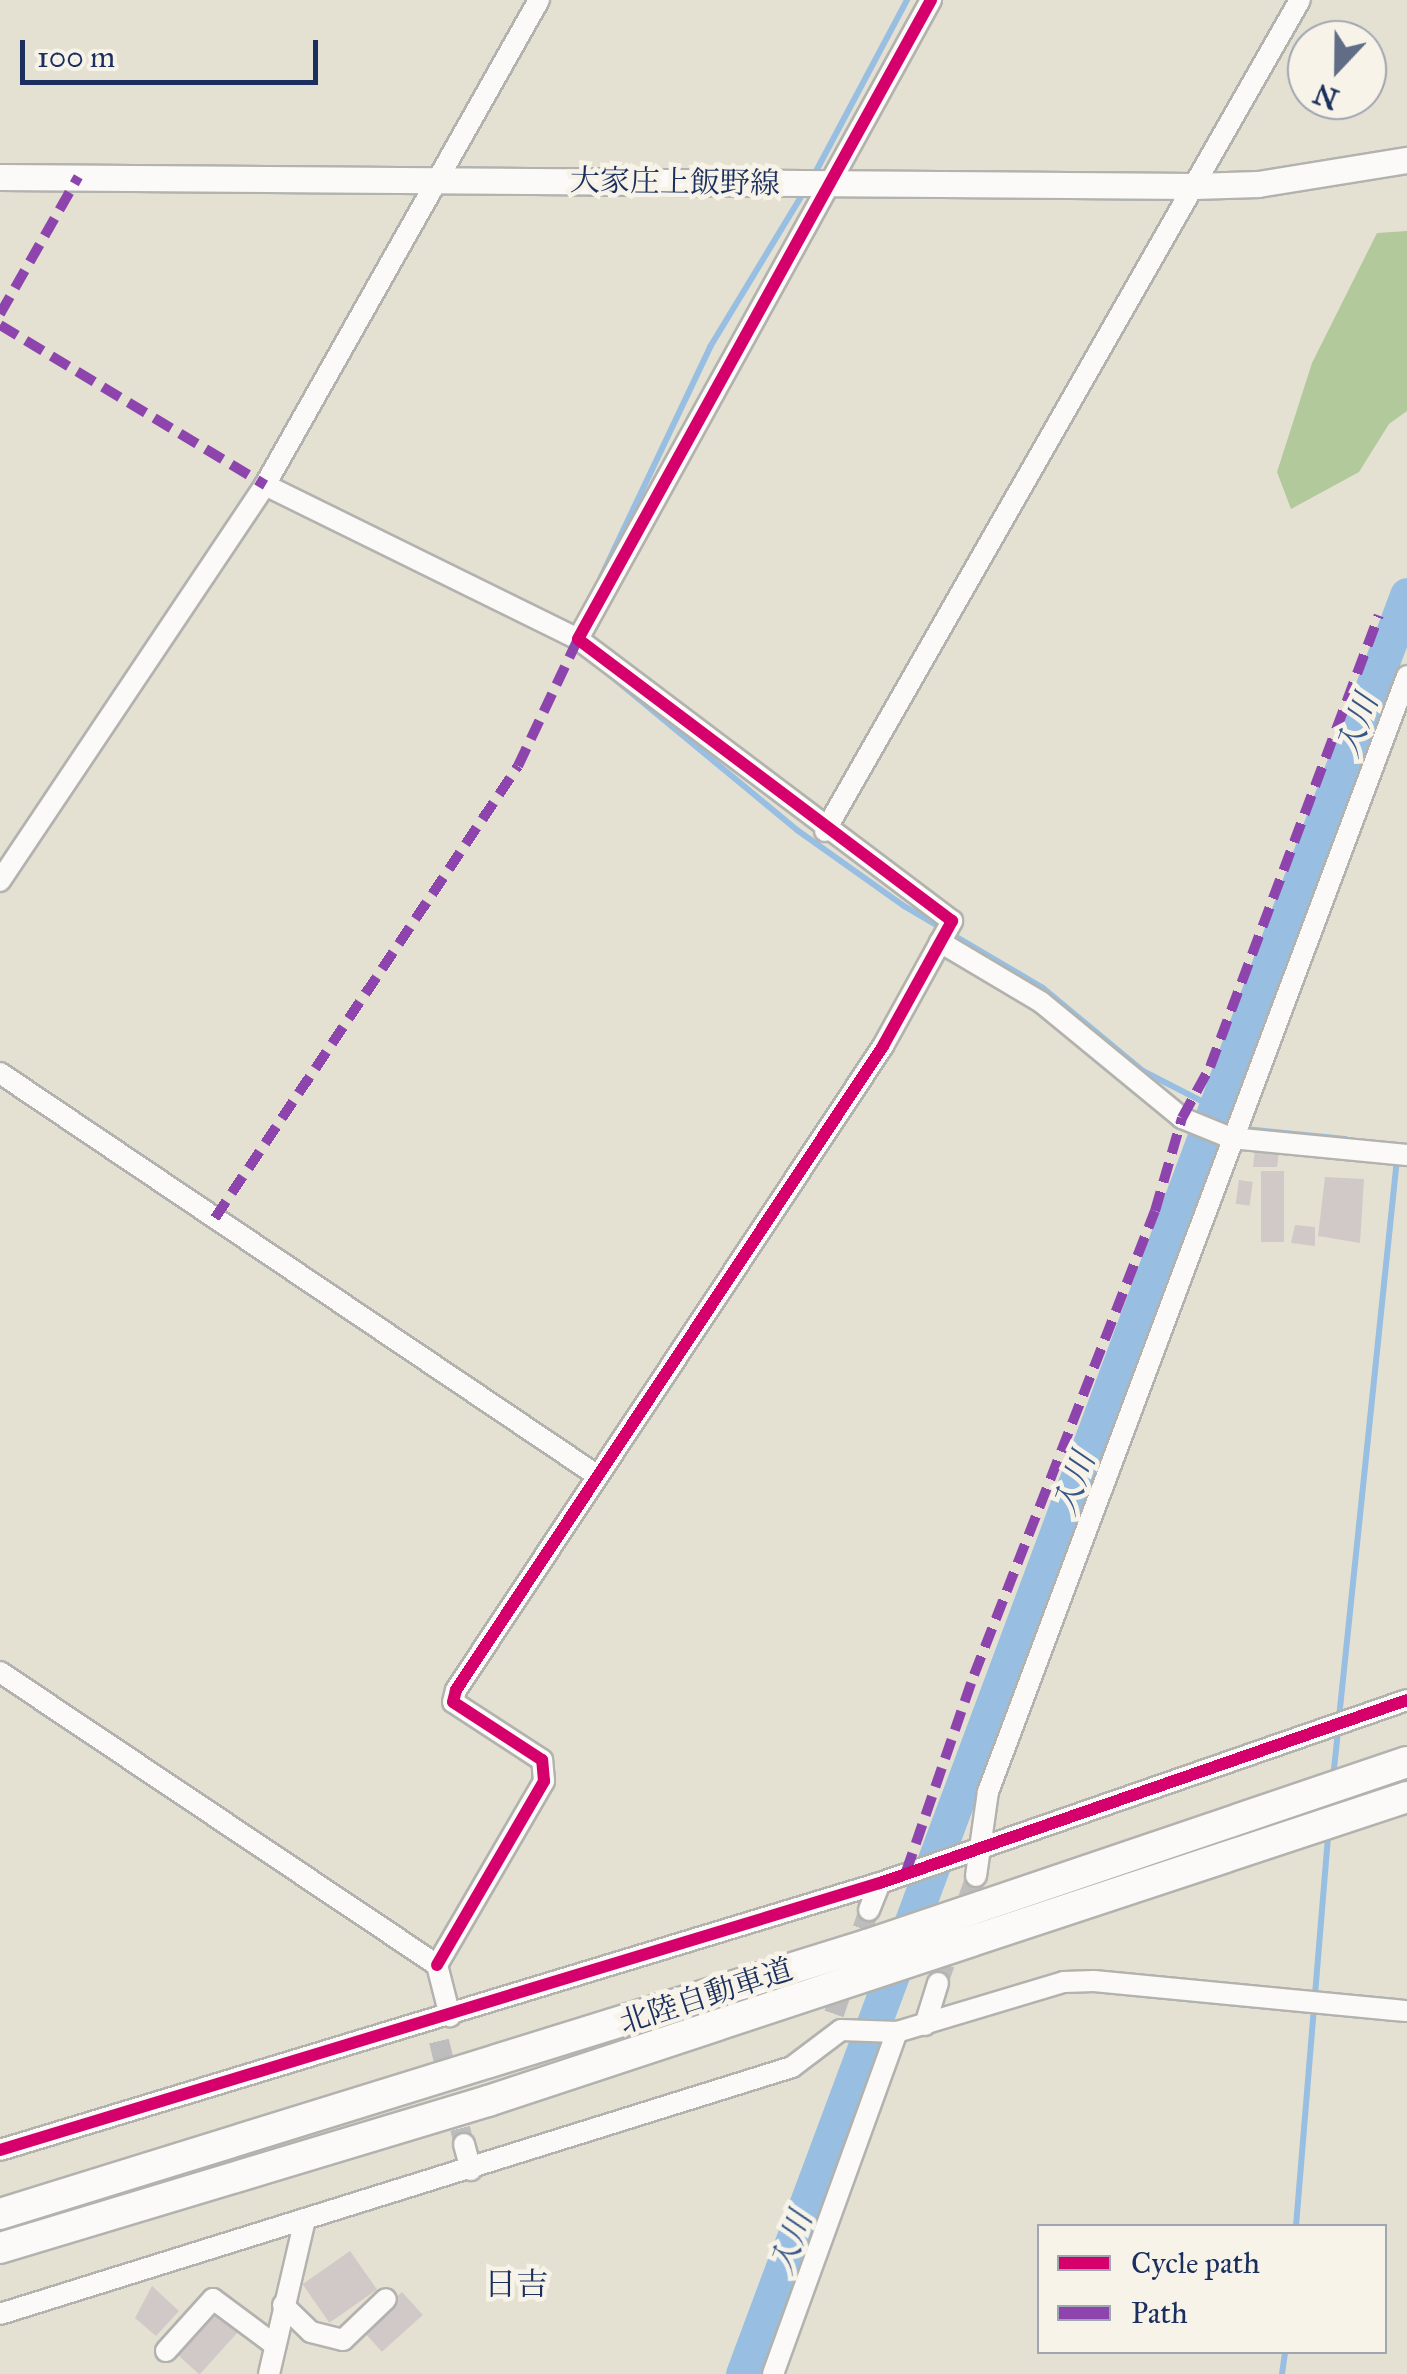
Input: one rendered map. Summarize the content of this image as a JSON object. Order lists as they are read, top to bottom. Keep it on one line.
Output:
{"streets":{"highway":["北陸自動車道"],"main road":["大家庄上飯野線"]},"districts":["日吉"],"water":["入川"],"legend":["Cycle path","Path"],"scale_bar":"100 m","north":"bottom"}
